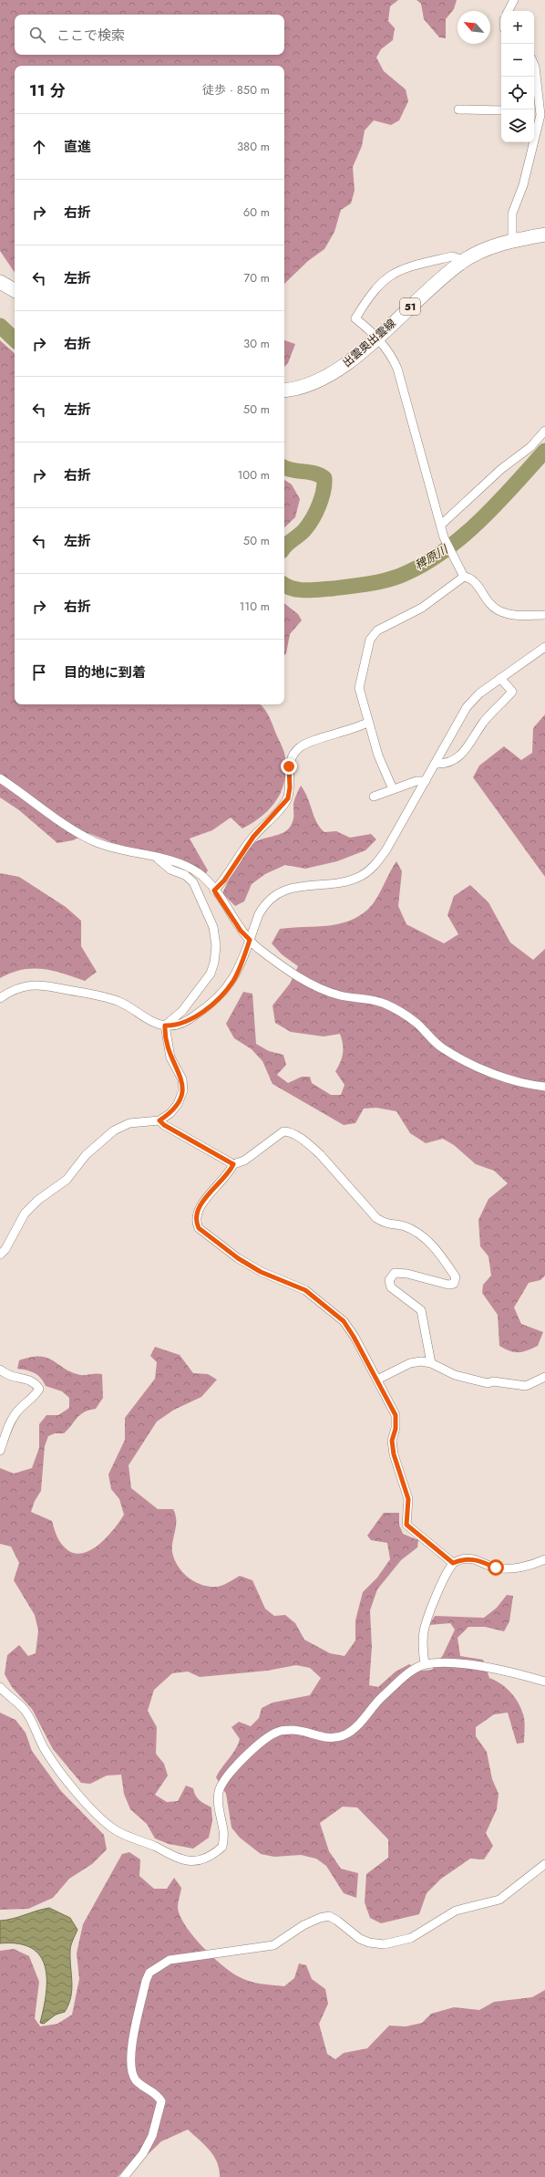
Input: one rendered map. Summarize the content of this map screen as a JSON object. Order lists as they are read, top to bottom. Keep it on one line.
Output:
{"streets":{"main road":["51","出雲奥出雲線"]},"water":["稗原川"],"north":"top left","page":{"map_buttons":["+","−"],"search":"ここで検索","heading":["11 分","徒歩 · 850 m"],"list":[["直進","380 m"],["右折","60 m"],["左折","70 m"],["右折","30 m"],["左折","50 m"],["右折","100 m"],["左折","50 m"],["右折","110 m"],"目的地に到着"]}}
